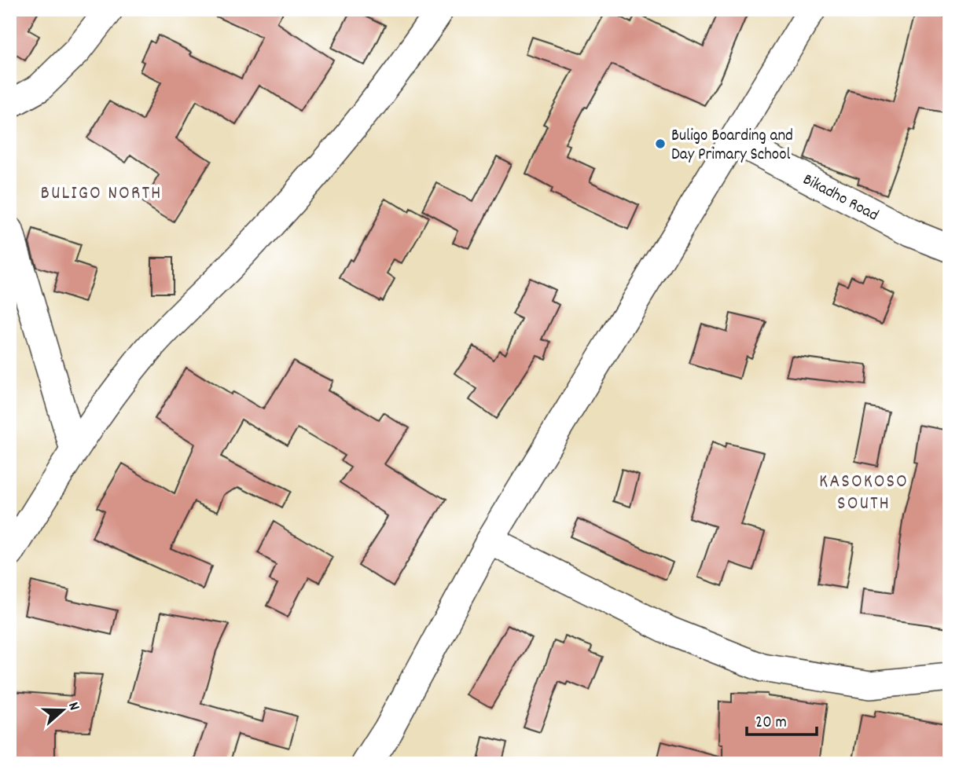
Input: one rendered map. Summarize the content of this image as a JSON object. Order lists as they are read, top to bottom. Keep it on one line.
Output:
{"streets":{"street":["Bikadho Road"]},"districts":["BULIGO NORTH","KASOKOSO SOUTH"],"places":["Buligo Boarding and Day Primary School"],"scale_bar":"20 m","north":"right"}
